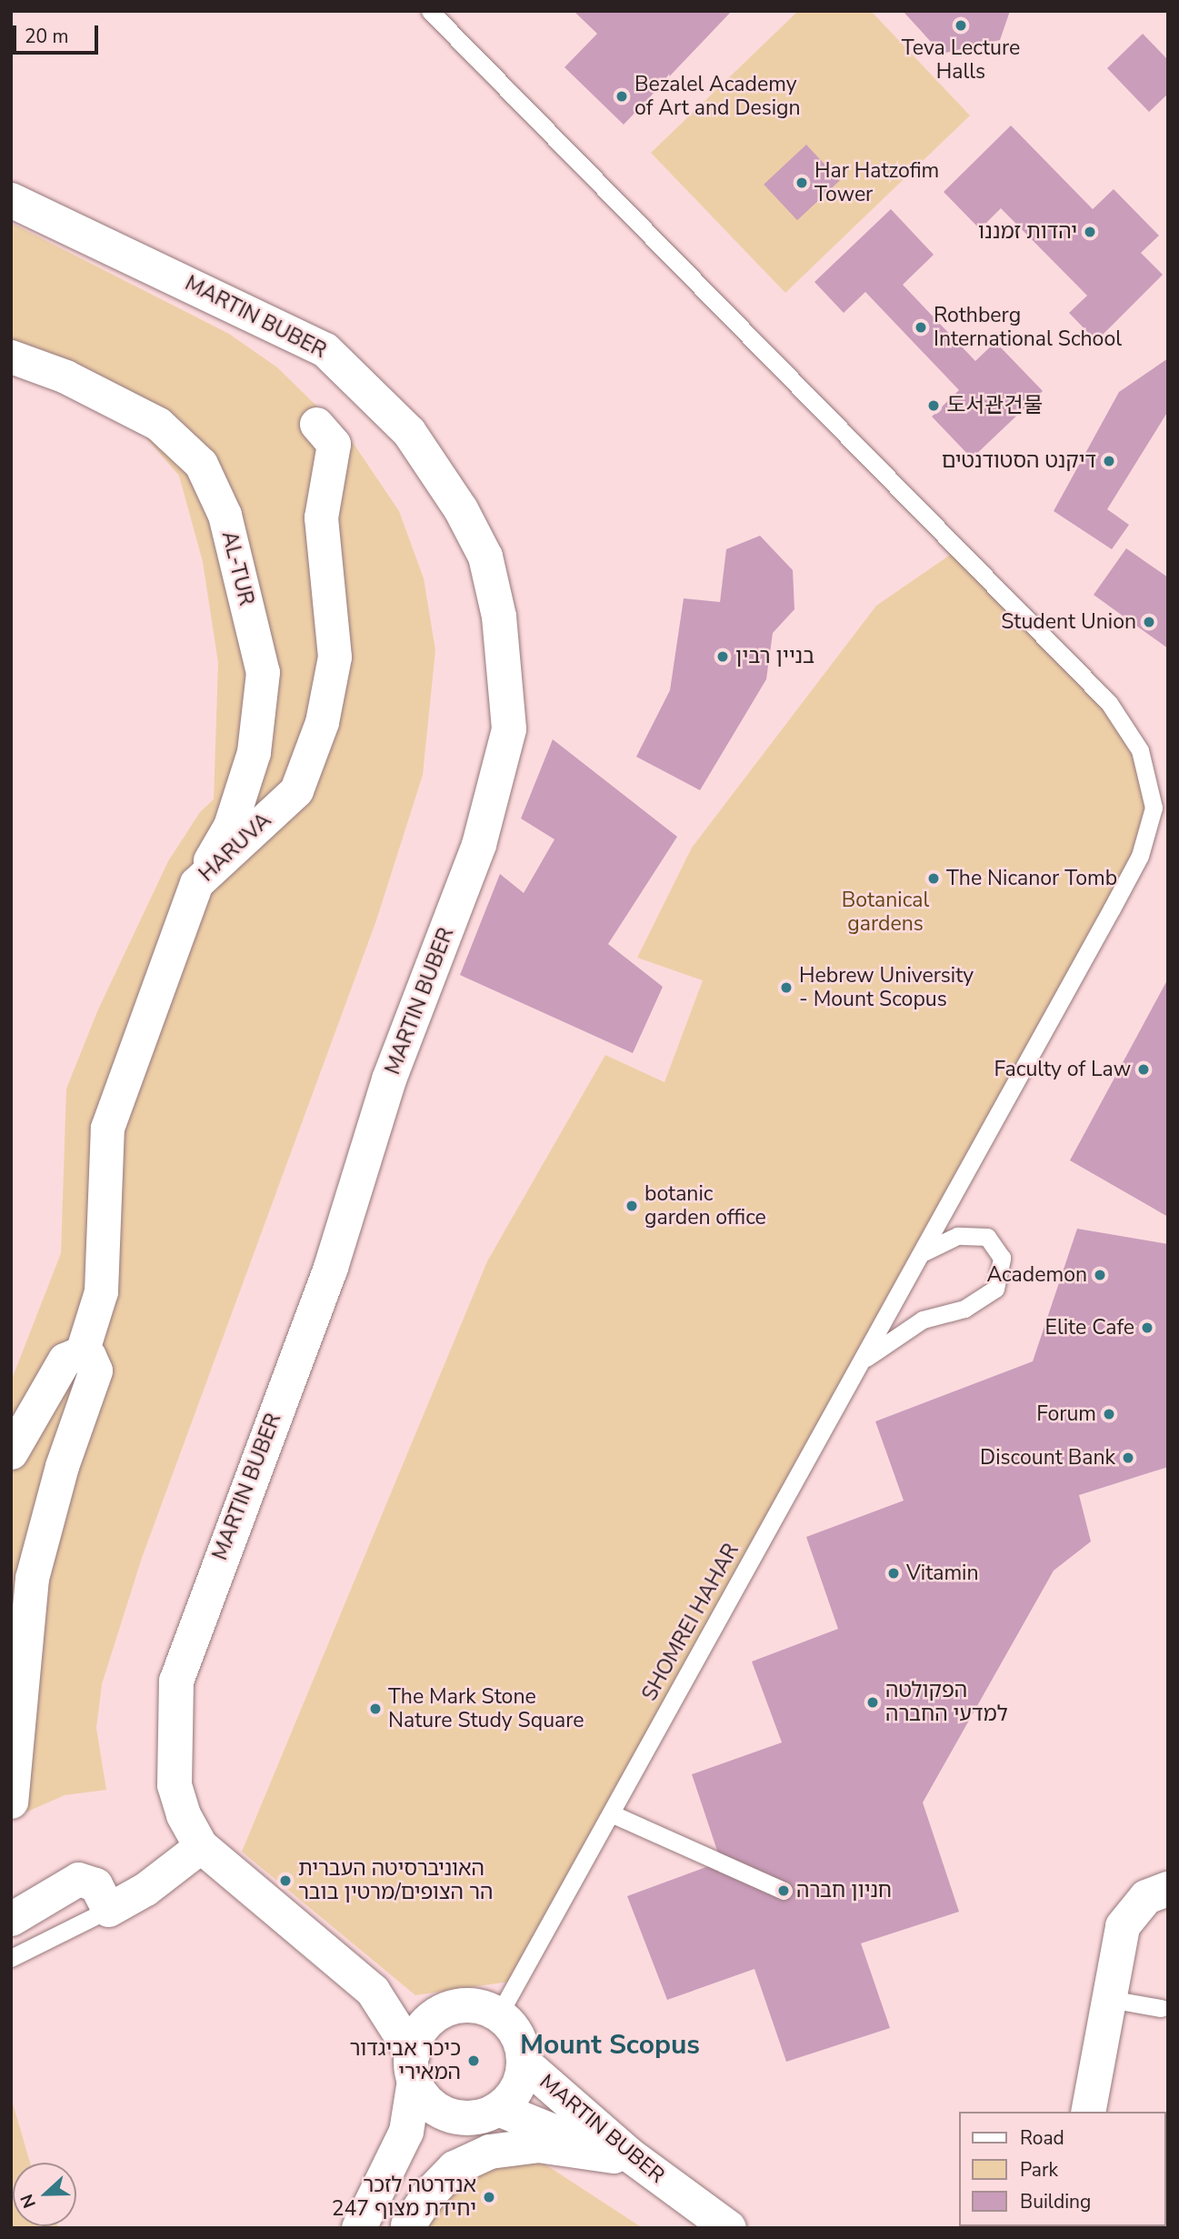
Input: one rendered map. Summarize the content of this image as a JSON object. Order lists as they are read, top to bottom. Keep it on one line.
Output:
{"streets":{"street":["MARTIN BUBER","AL-TUR","HARUVA"],"lane":["SHOMREI HAHAR"]},"crossings":[["MARTIN BUBER","SHOMREI HAHAR"],["AL-TUR","HARUVA"]],"districts":["Mount Scopus"],"parks":["Botanical gardens"],"places":["Teva Lecture Halls","Bezalel Academy of Art and Design","Har Hatzofim Tower","יהדות זמננו","Rothberg International School","도서관건물","דיקנט הסטודנטים","Student Union","בניין רבין","The Nicanor Tomb","Hebrew University - Mount Scopus","Faculty of Law","botanic garden office","Academon","Elite Cafe","Forum","Discount Bank","Vitamin","הפקולטה למדעי החברה","The Mark Stone Nature Study Square","האוניברסיטה העברית הר הצופים/מרטין בובר","חניון חברה","כיכר אביגדור המאירי","אנדרטה לזכר יחידת מצוף 247"],"legend":["Road","Park","Building"],"scale_bar":"20 m","north":"left"}
